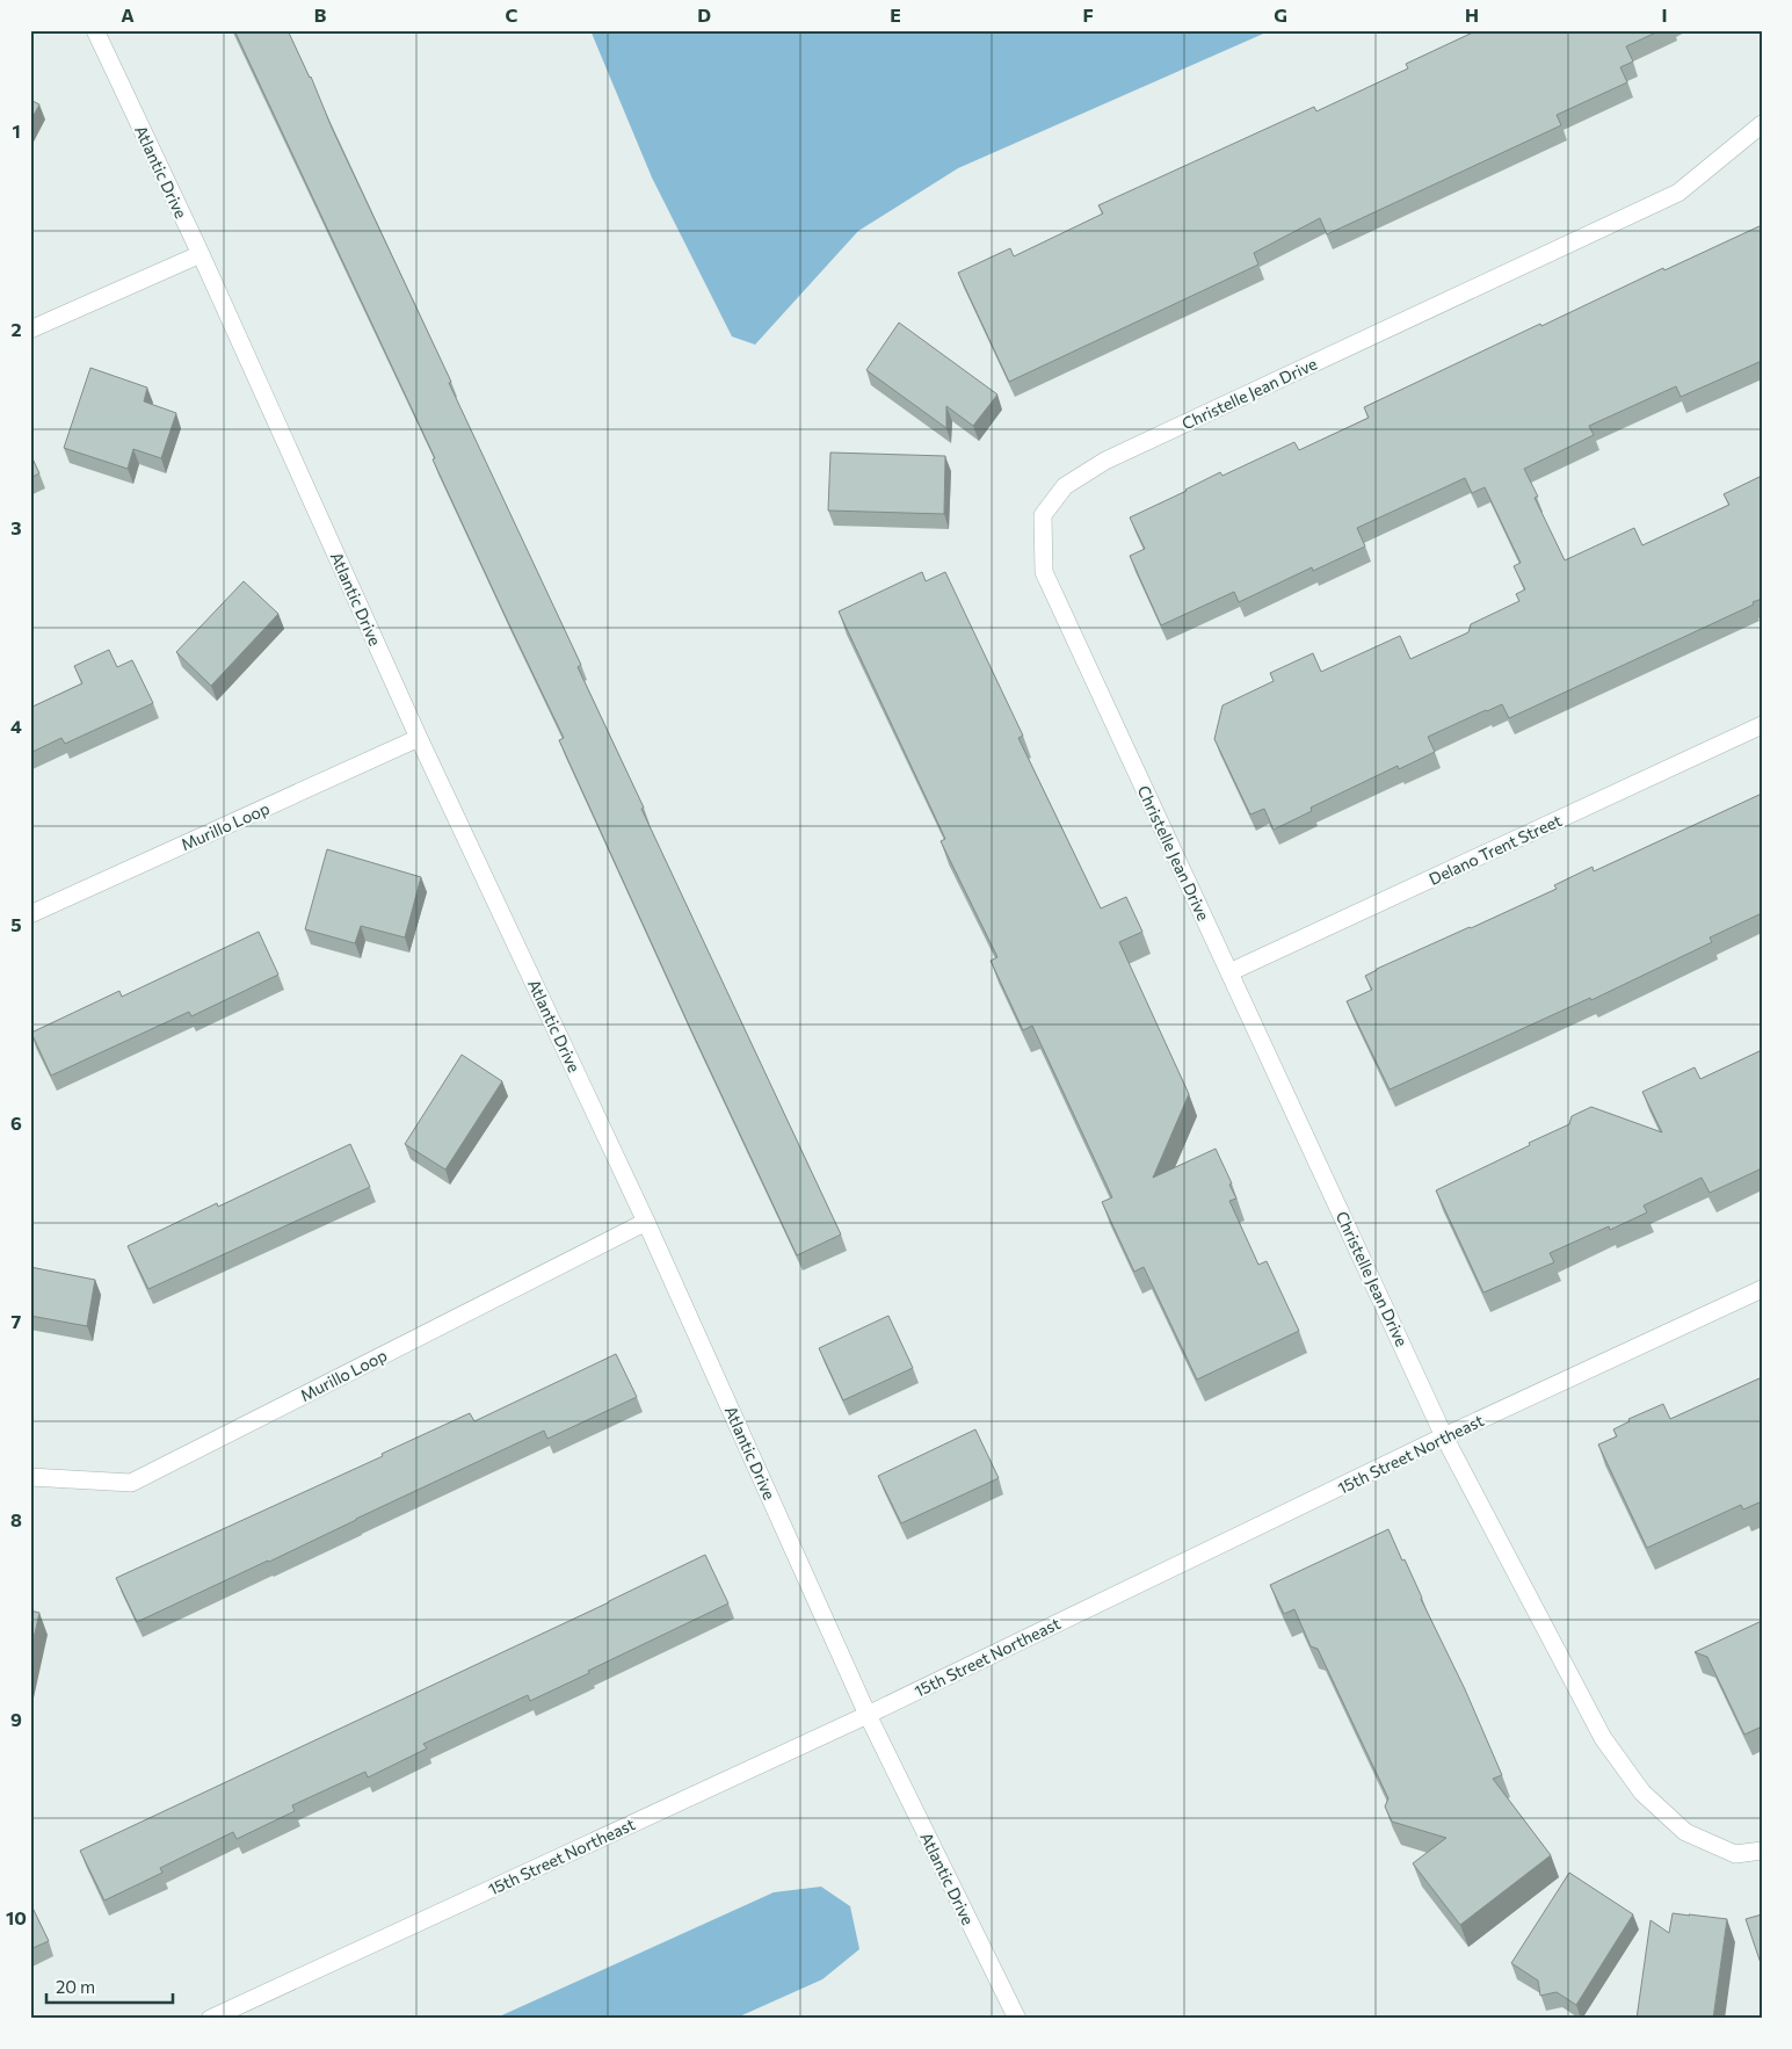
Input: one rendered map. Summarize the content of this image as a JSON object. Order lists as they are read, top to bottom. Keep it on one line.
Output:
{"streets":{"street":["Atlantic Drive","Christelle Jean Drive","Murillo Loop","Delano Trent Street","15th Street Northeast"]},"crossings":[["Atlantic Drive","Murillo Loop"],["Atlantic Drive","15th Street Northeast"],["Christelle Jean Drive","Delano Trent Street"],["Christelle Jean Drive","15th Street Northeast"]],"scale_bar":"20 m","grid":{"columns":["A","B","C","D","E","F","G","H","I"],"rows":["1","2","3","4","5","6","7","8","9","10"]}}
